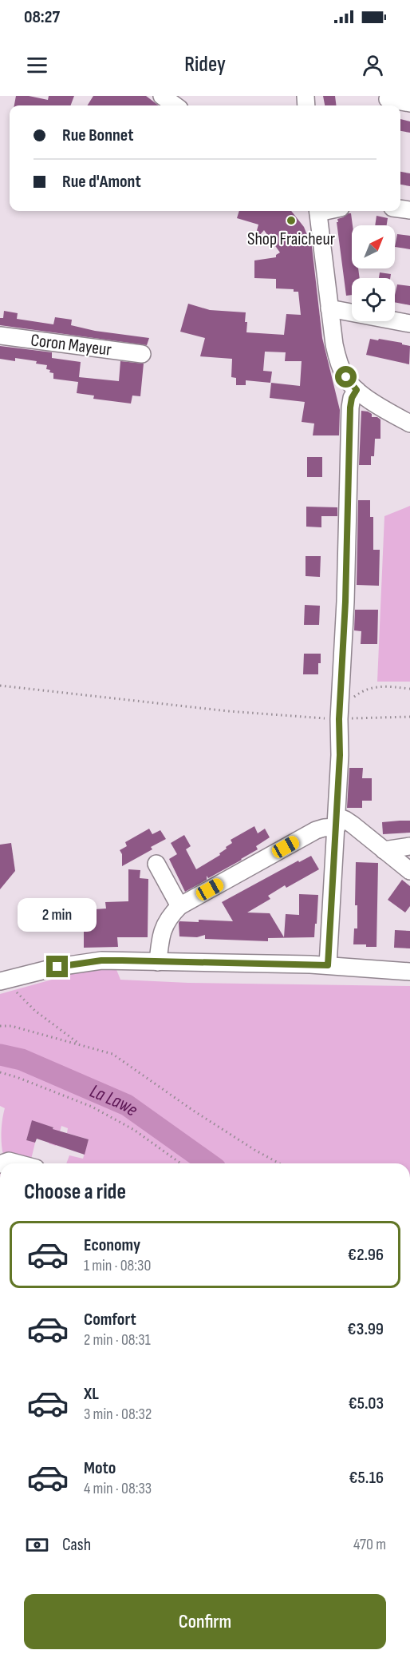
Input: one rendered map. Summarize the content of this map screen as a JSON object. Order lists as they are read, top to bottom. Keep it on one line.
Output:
{"streets":{"street":["Coron Mayeur"]},"water":["La Lawe"],"places":["Shop Fraicheur"],"north":"top right","page":{"status":"08:27","header":"Ridey","banner":["Rue Bonnet","Rue d'Amont"],"bubble":"2 min","heading":"Choose a ride","list":[{"name":"Economy","note":"1 min · 08:30","value":"€2.96"},{"name":"Comfort","note":"2 min · 08:31","value":"€3.99"},{"name":"XL","note":"3 min · 08:32","value":"€5.03"},{"name":"Moto","note":"4 min · 08:33","value":"€5.16"}],"pay":["Cash","470 m"],"buttons":"Confirm"}}
